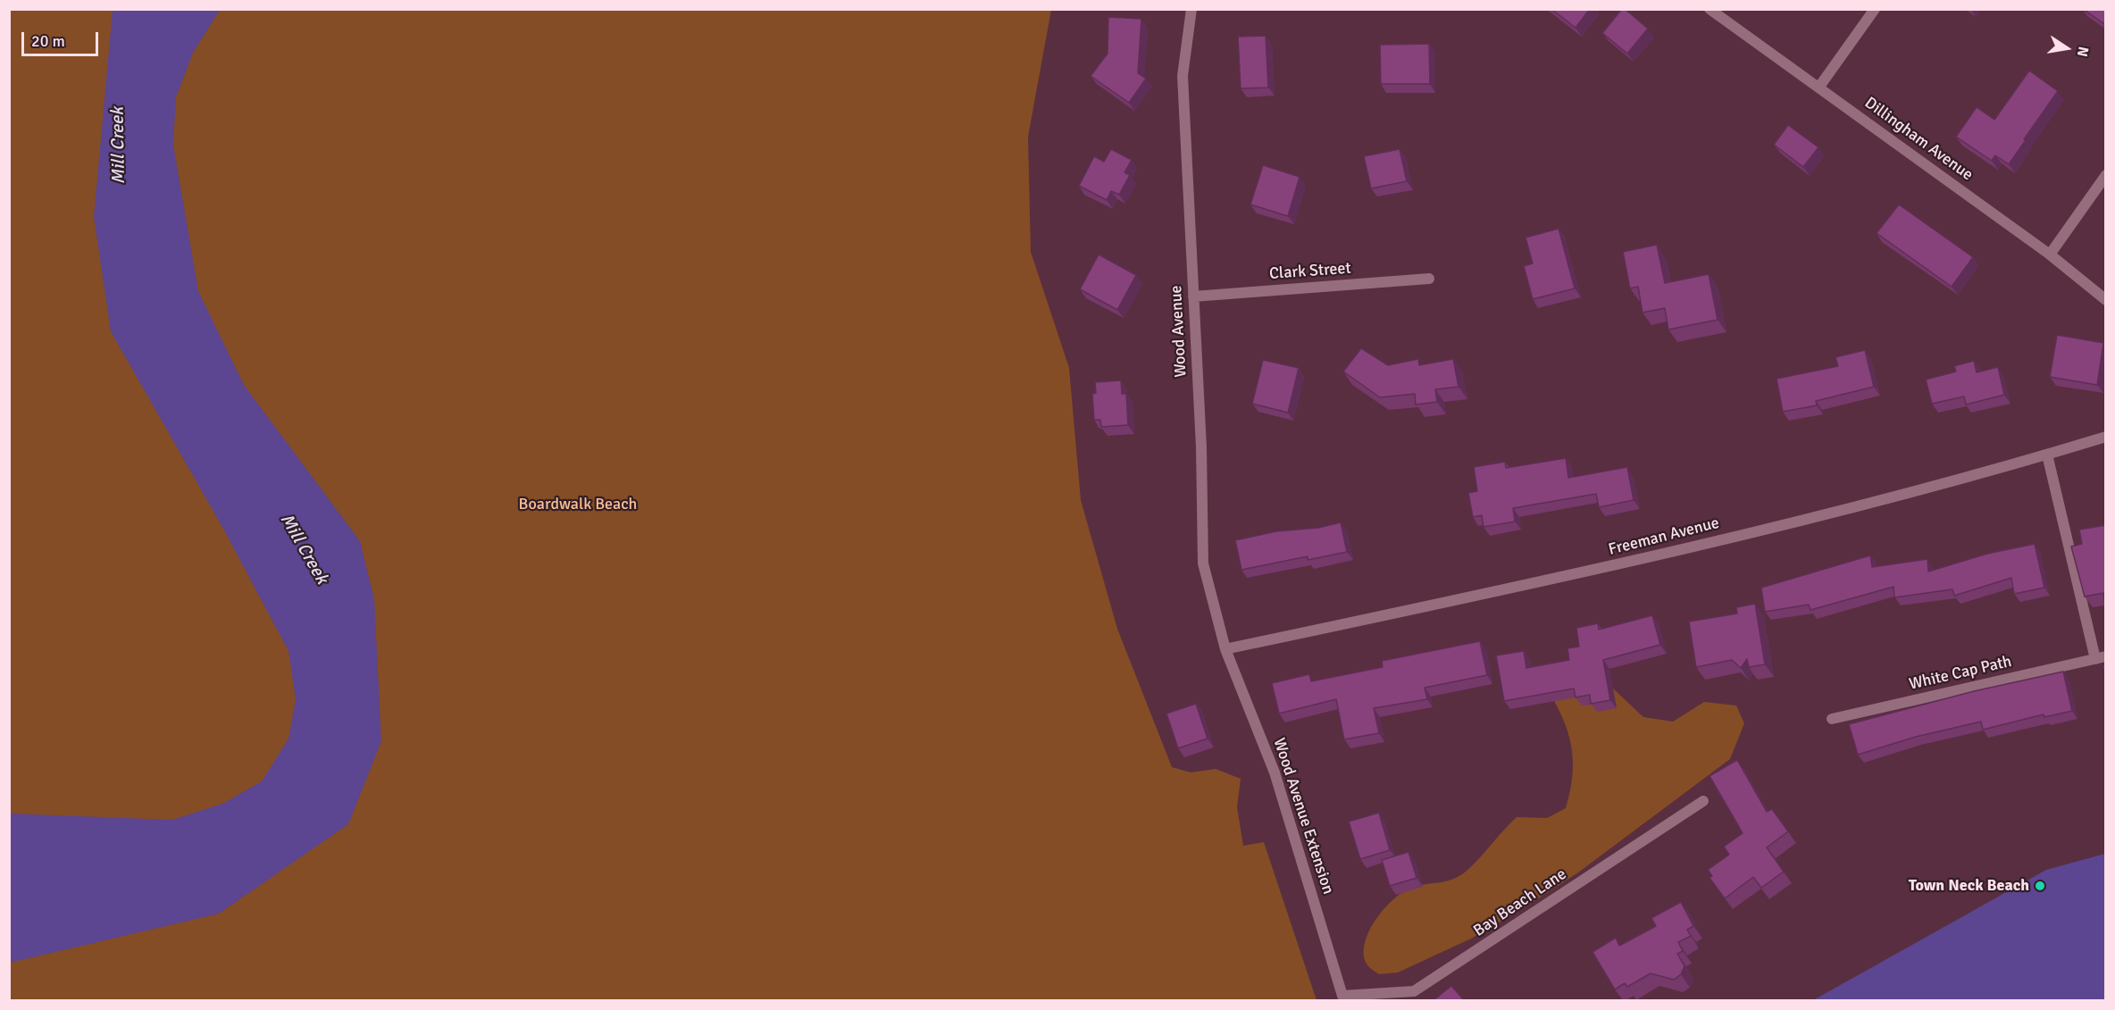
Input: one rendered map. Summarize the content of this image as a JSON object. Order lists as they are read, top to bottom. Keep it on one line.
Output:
{"streets":{"street":["Dillingham Avenue","Clark Street","Wood Avenue","Freeman Avenue","White Cap Path","Wood Avenue Extension","Bay Beach Lane"]},"crossings":[["Clark Street","Wood Avenue"],["Wood Avenue","Freeman Avenue"],["Wood Avenue","Wood Avenue Extension"],["Freeman Avenue","White Cap Path"],["Freeman Avenue","Wood Avenue Extension"],["Wood Avenue Extension","Bay Beach Lane"]],"water":["Mill Creek"],"parks":["Boardwalk Beach"],"places":["Town Neck Beach"],"scale_bar":"20 m","north":"right"}
